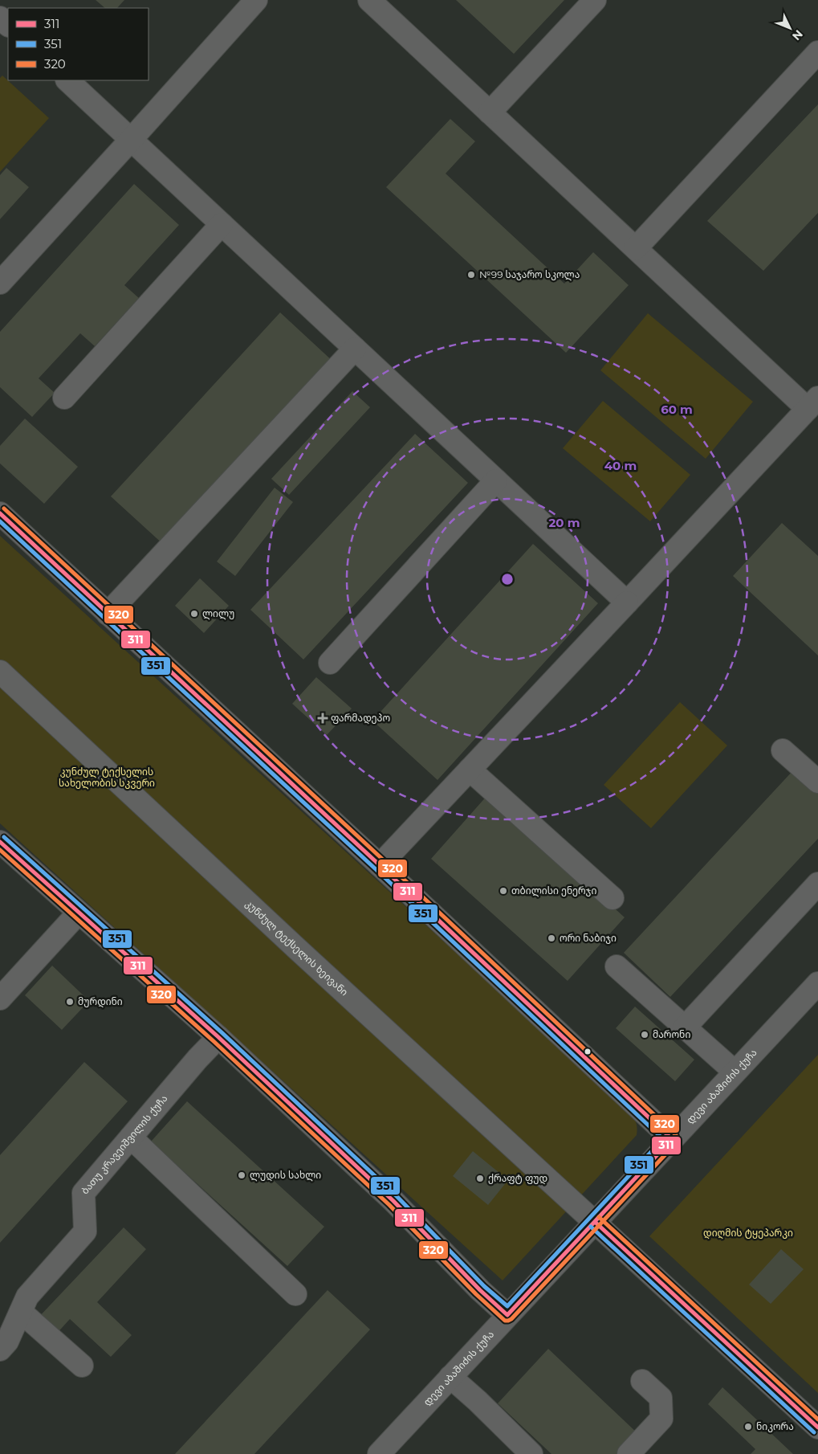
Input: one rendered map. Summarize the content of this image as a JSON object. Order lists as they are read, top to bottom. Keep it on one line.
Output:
{"streets":{"street":["კუნძულ ტექსელის ხეივანი","დევი აბაშიძის ქუჩა","ბათუ კრავეიშვილის ქუჩა"]},"crossings":[["კუნძულ ტექსელის ხეივანი","დევი აბაშიძის ქუჩა"]],"parks":["კუნძულ ტექსელის სახელობის სკვერი","დიღმის ტყეპარკი"],"places":{"other":["№99 საჯარო სკოლა","ლილუ","თბილისი ენერჯი","ორი ნაბიჯი","მურდინი","მარონი","ლუდის სახლი","ქრაფტ ფუდ","ნიკორა"],"health":["ფარმადეპო"]},"lines":["transit line 320","transit line 311","transit line 351"],"legend":["311","351","320"],"north":"bottom right","rings":["60 m","40 m","20 m"]}
